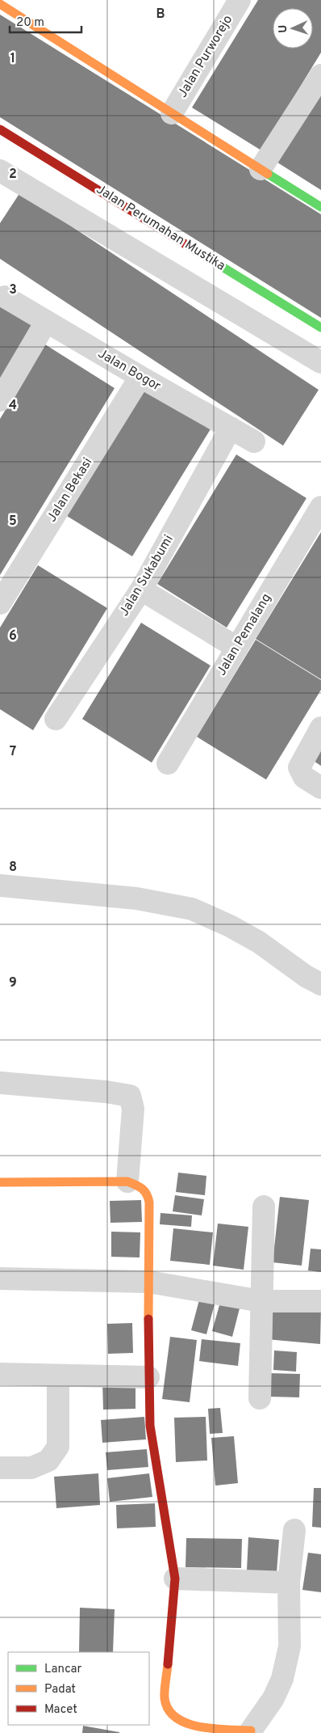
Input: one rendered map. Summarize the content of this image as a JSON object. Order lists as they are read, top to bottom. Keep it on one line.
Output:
{"streets":{"street":["Jalan Purworejo","Jalan Perumahan Mustika","Jalan Bogor","Jalan Bekasi","Jalan Sukabumi","Jalan Pemalang"]},"crossings":[["Jalan Bogor","Jalan Bekasi"],["Jalan Bogor","Jalan Sukabumi"]],"legend":["Lancar","Padat","Macet"],"scale_bar":"20 m","north":"left","grid":{"columns":["B"],"rows":["1","2","3","4","5","6","7","8","9"]}}
